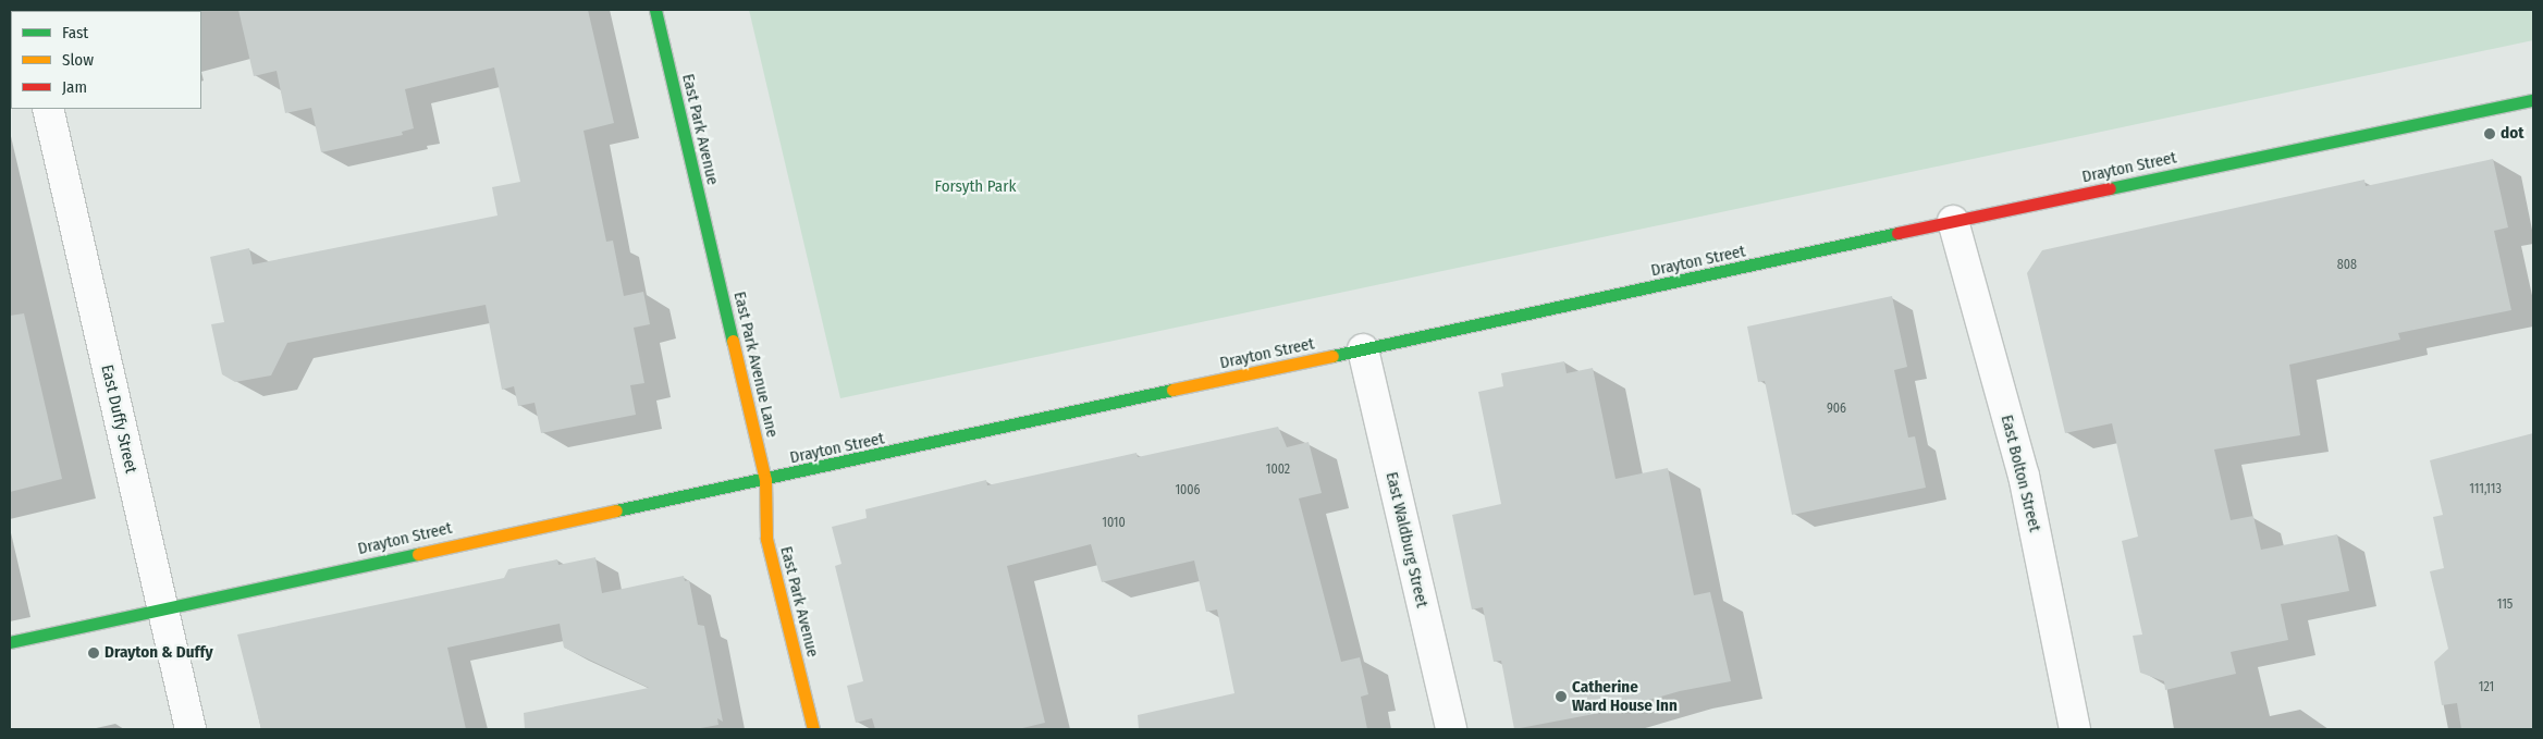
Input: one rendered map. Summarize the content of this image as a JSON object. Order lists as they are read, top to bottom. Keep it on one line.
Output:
{"streets":{"main road":["East Park Avenue","Drayton Street","East Park Avenue Lane"],"street":["East Duffy Street","East Bolton Street","East Waldburg Street"]},"crossings":[["East Park Avenue","Drayton Street"],["East Park Avenue","East Park Avenue Lane"],["Drayton Street","East Park Avenue Lane"],["Drayton Street","East Duffy Street"],["Drayton Street","East Bolton Street"],["Drayton Street","East Waldburg Street"]],"parks":["Forsyth Park"],"places":["dot","Drayton & Duffy","Catherine Ward House Inn"],"house_numbers":["808","906","1002","111,113","1006","1010","115","121"],"legend":["Fast","Slow","Jam"]}
